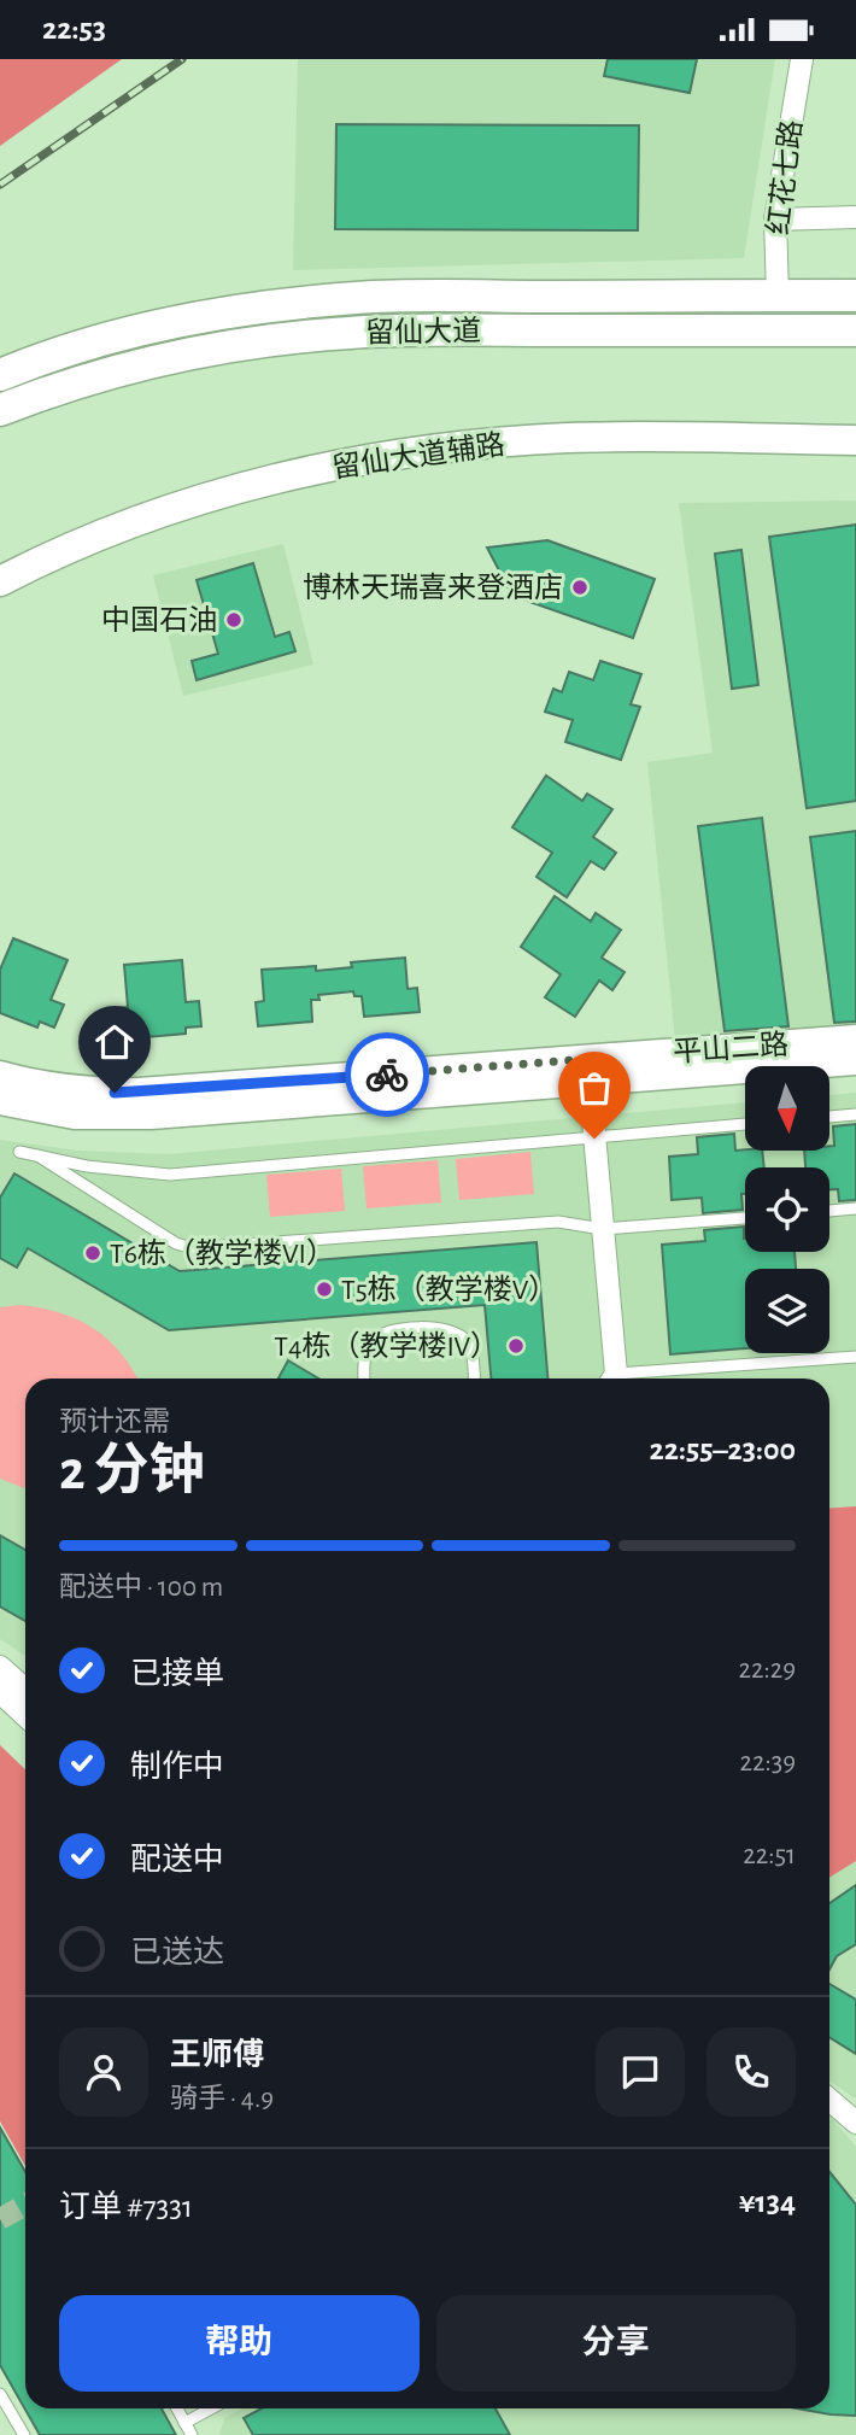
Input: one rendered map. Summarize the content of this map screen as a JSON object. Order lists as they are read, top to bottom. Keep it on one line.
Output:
{"streets":{"main road":["留仙大道","留仙大道辅路","平山二路"],"street":["红花七路"]},"crossings":[["红花七路","留仙大道"]],"places":["博林天瑞喜来登酒店","中国石油","T6栋（教学楼VI）","T5栋（教学楼V）","T4栋（教学楼IV）"],"north":"bottom","page":{"status":"22:53","heading":["2 分钟","预计还需","22:55–23:00"],"panel":["王师傅","骑手 · 4.9","订单 #7331","¥134"],"bar":"配送中 · 100 m","list":[["已接单","22:29"],["制作中","22:39"],["配送中","22:51"],"已送达"],"buttons":["帮助","分享"]}}
